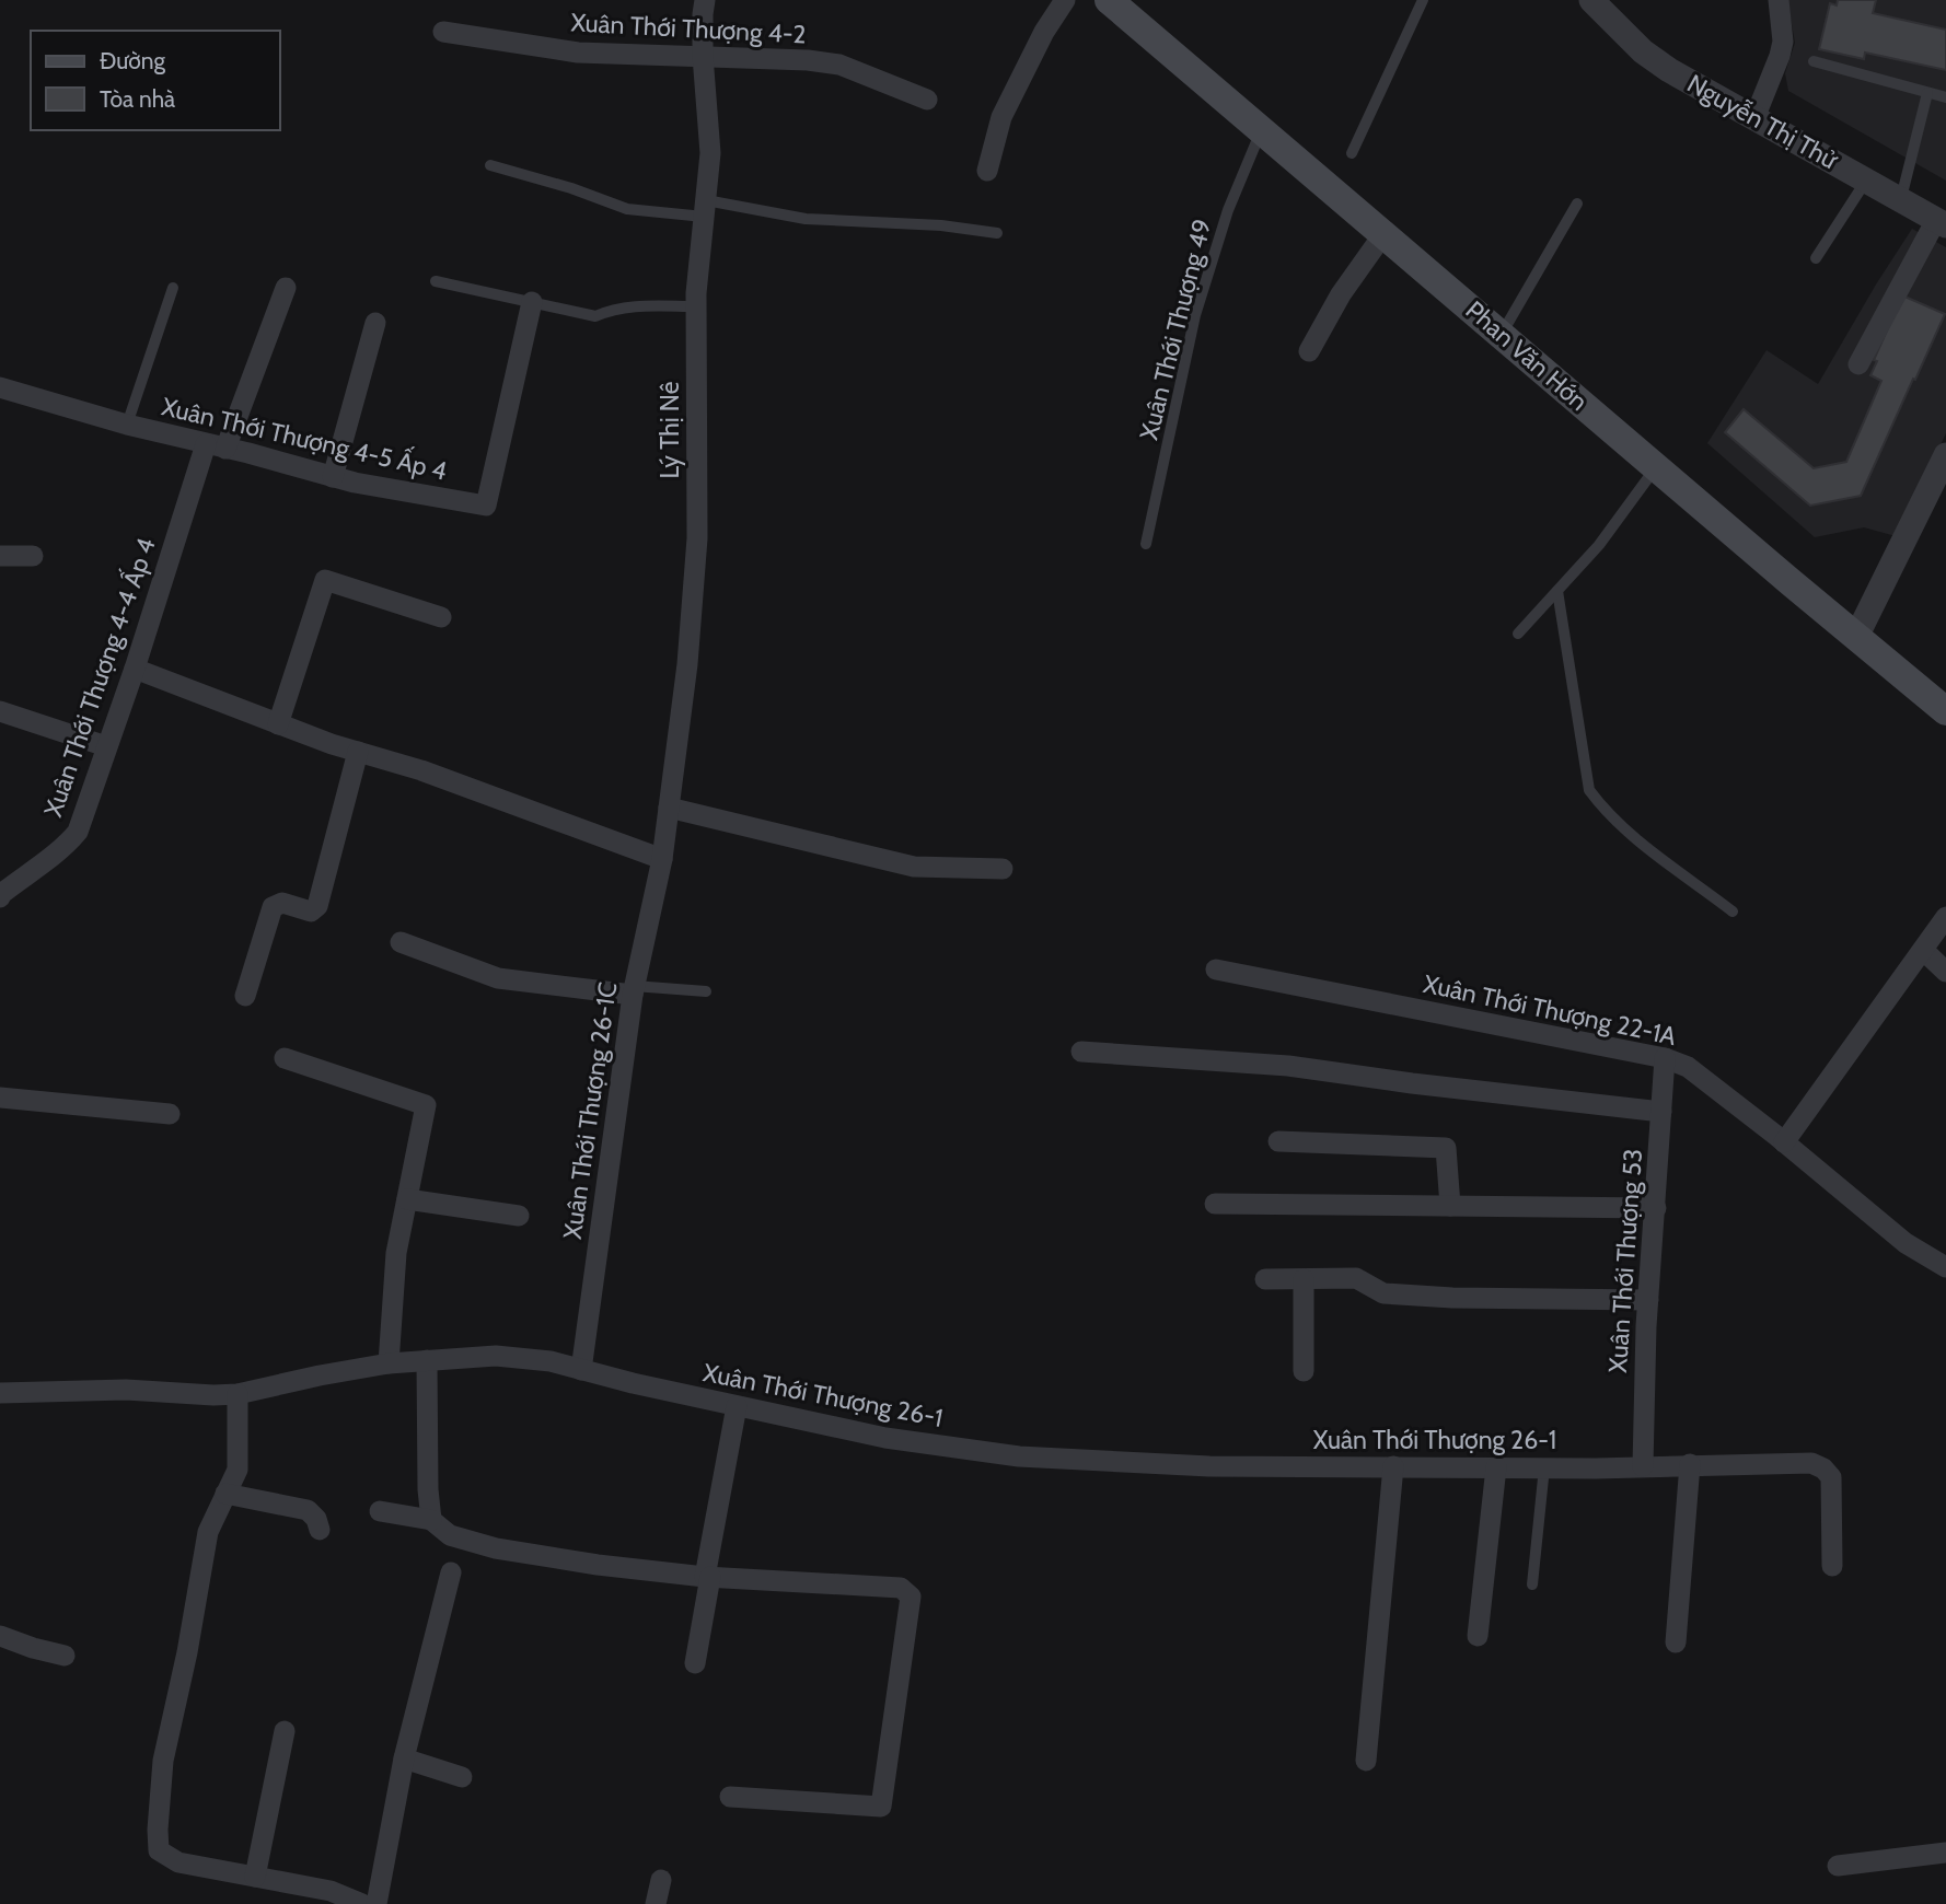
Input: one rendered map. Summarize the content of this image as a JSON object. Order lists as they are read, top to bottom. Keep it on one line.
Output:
{"streets":{"main road":["Phan Văn Hớn"],"street":["Xuân Thới Thượng 4-2","Nguyễn Thị Thử","Lý Thị Nê","Xuân Thới Thượng 4-5 Ấp 4","Xuân Thới Thượng 4-4 Ấp 4","Xuân Thới Thượng 22-1A","Xuân Thới Thượng 26-1C","Xuân Thới Thượng 53","Xuân Thới Thượng 26-1"],"lane":["Xuân Thới Thượng 49"]},"crossings":[["Xuân Thới Thượng 4-2","Lý Thị Nê"],["Xuân Thới Thượng 49","Phan Văn Hớn"],["Lý Thị Nê","Xuân Thới Thượng 26-1C"],["Xuân Thới Thượng 4-5 Ấp 4","Xuân Thới Thượng 4-4 Ấp 4"],["Xuân Thới Thượng 22-1A","Xuân Thới Thượng 53"],["Xuân Thới Thượng 26-1C","Xuân Thới Thượng 26-1"],["Xuân Thới Thượng 53","Xuân Thới Thượng 26-1"]],"legend":["Đường","Tòa nhà"]}
